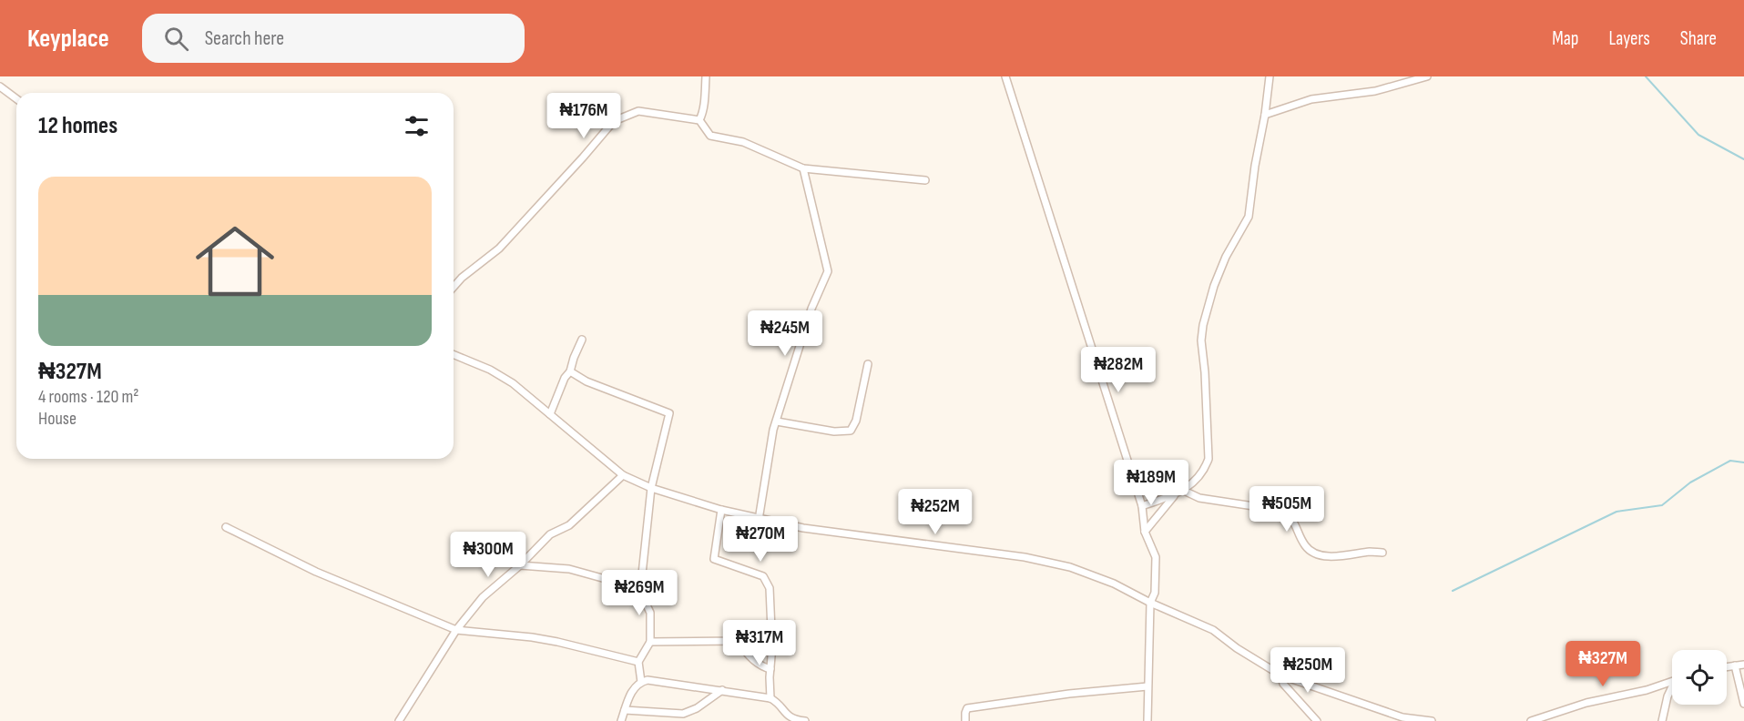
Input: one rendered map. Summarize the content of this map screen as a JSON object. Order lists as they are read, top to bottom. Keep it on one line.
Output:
{"page":{"header":"Keyplace","search":"Search here","nav":["Map","Layers","Share"],"price":["₦176M","₦245M","₦282M","₦189M","₦505M","₦252M","₦270M","₦300M","₦269M","₦317M","₦327M","₦250M"],"heading":"12 homes","list":[{"name":"₦327M","note":"4 rooms · 120 m² · House"}]}}
